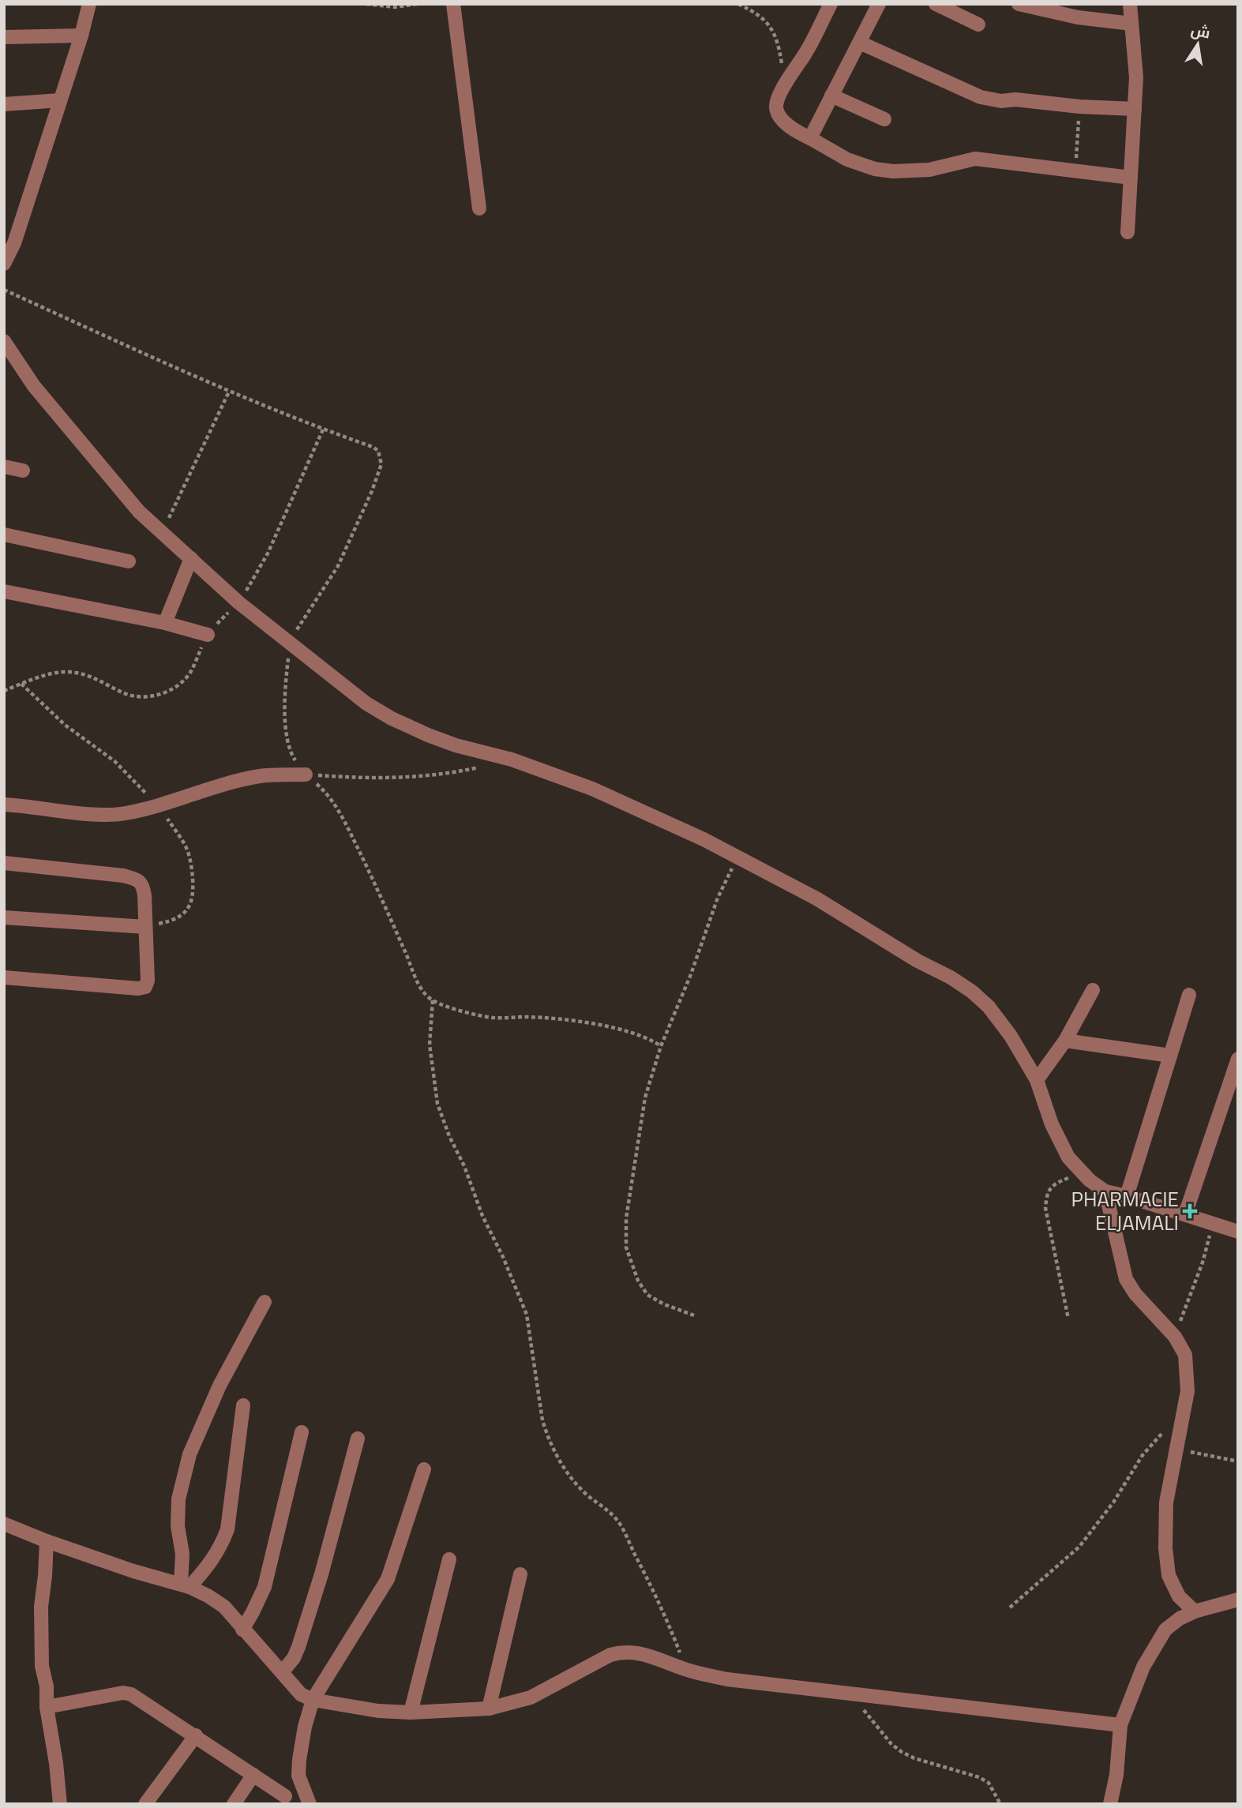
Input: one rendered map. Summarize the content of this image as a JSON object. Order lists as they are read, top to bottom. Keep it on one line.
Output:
{"places":{"health":["PHARMACIE ELJAMALI"]},"north":"top"}
